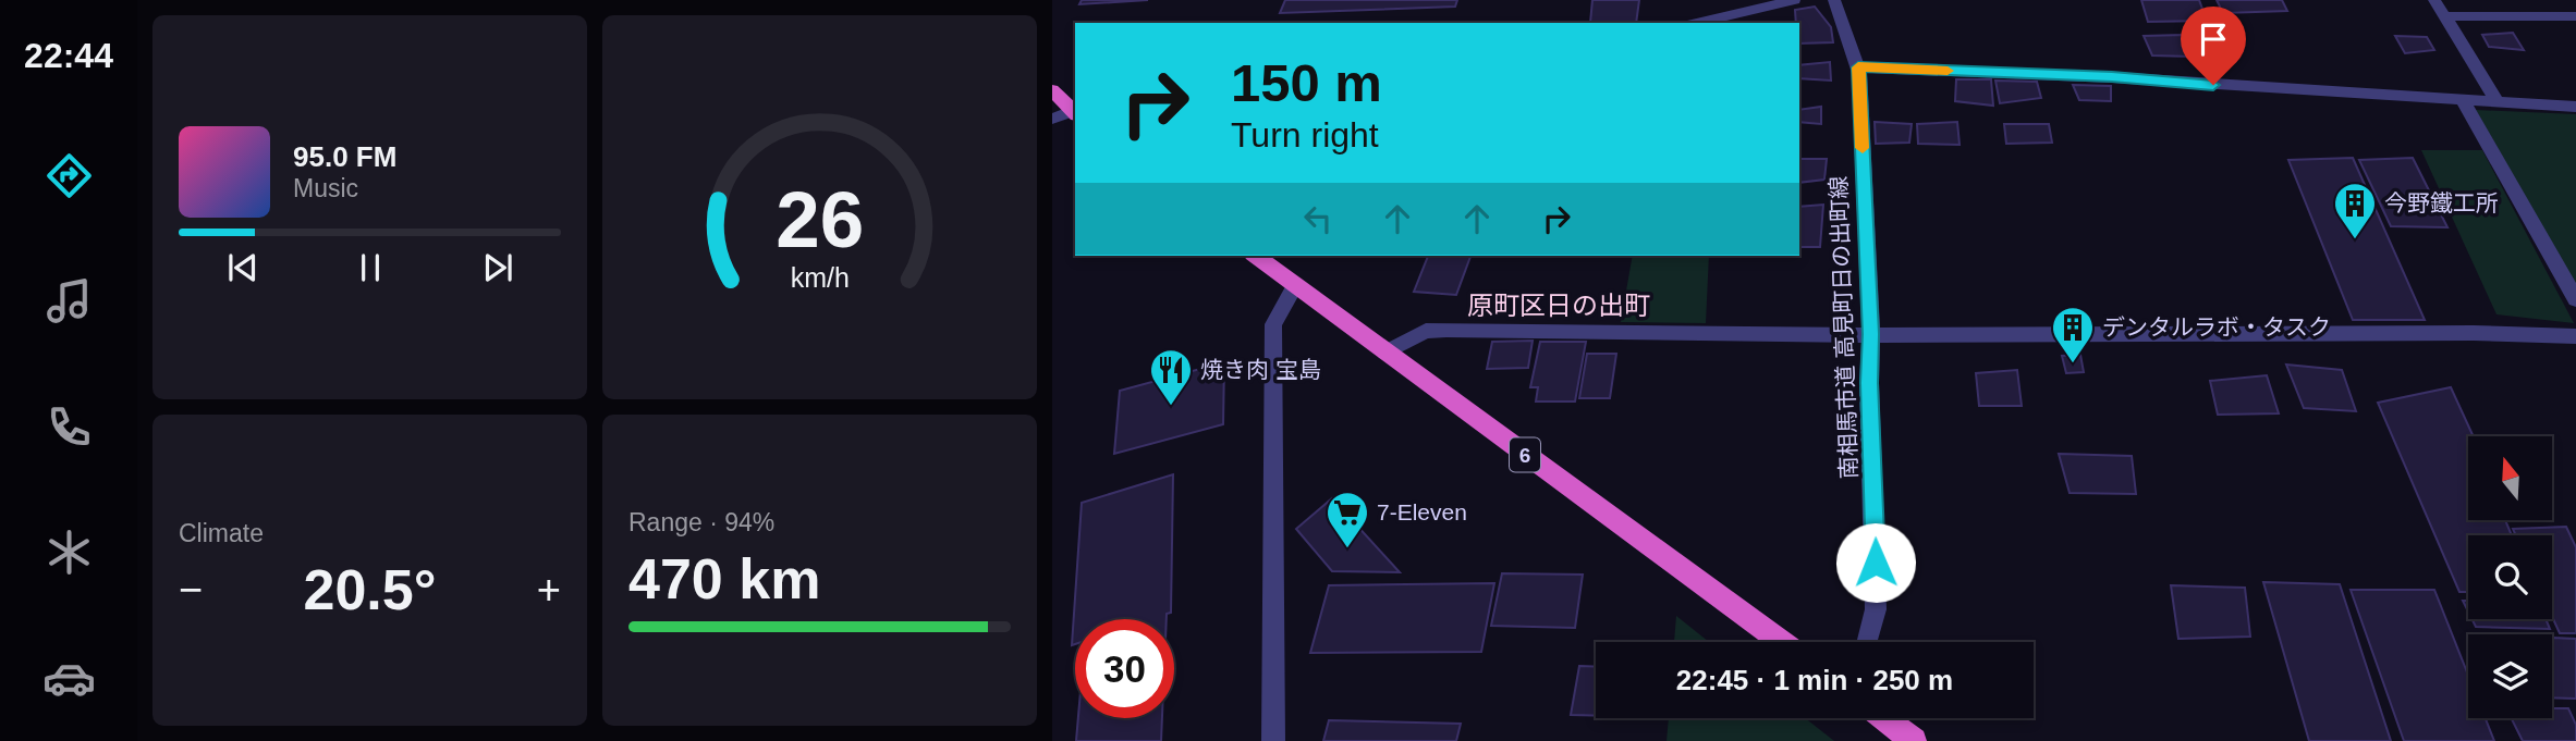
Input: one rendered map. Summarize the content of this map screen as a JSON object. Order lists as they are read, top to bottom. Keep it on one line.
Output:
{"streets":{"highway":["6"],"street":["南相馬市道 高見町日の出町線"]},"districts":["原町区日の出町"],"places":{"building":["今野鐵工所","デンタルラボ・タスク"],"restaurant":["焼き肉 宝島"],"supermarket":["7-Eleven"]},"north":"top","page":{"tabs":"22:44","turn":["150 m","Turn right"],"song":["95.0 FM","Music"],"tile":["Climate",["Range · 94%","470 km"]],"heat":["−","20.5°","+"],"limit":"30","trip":"22:45 · 1 min · 250 m","gauge":["26","km/h"]}}
